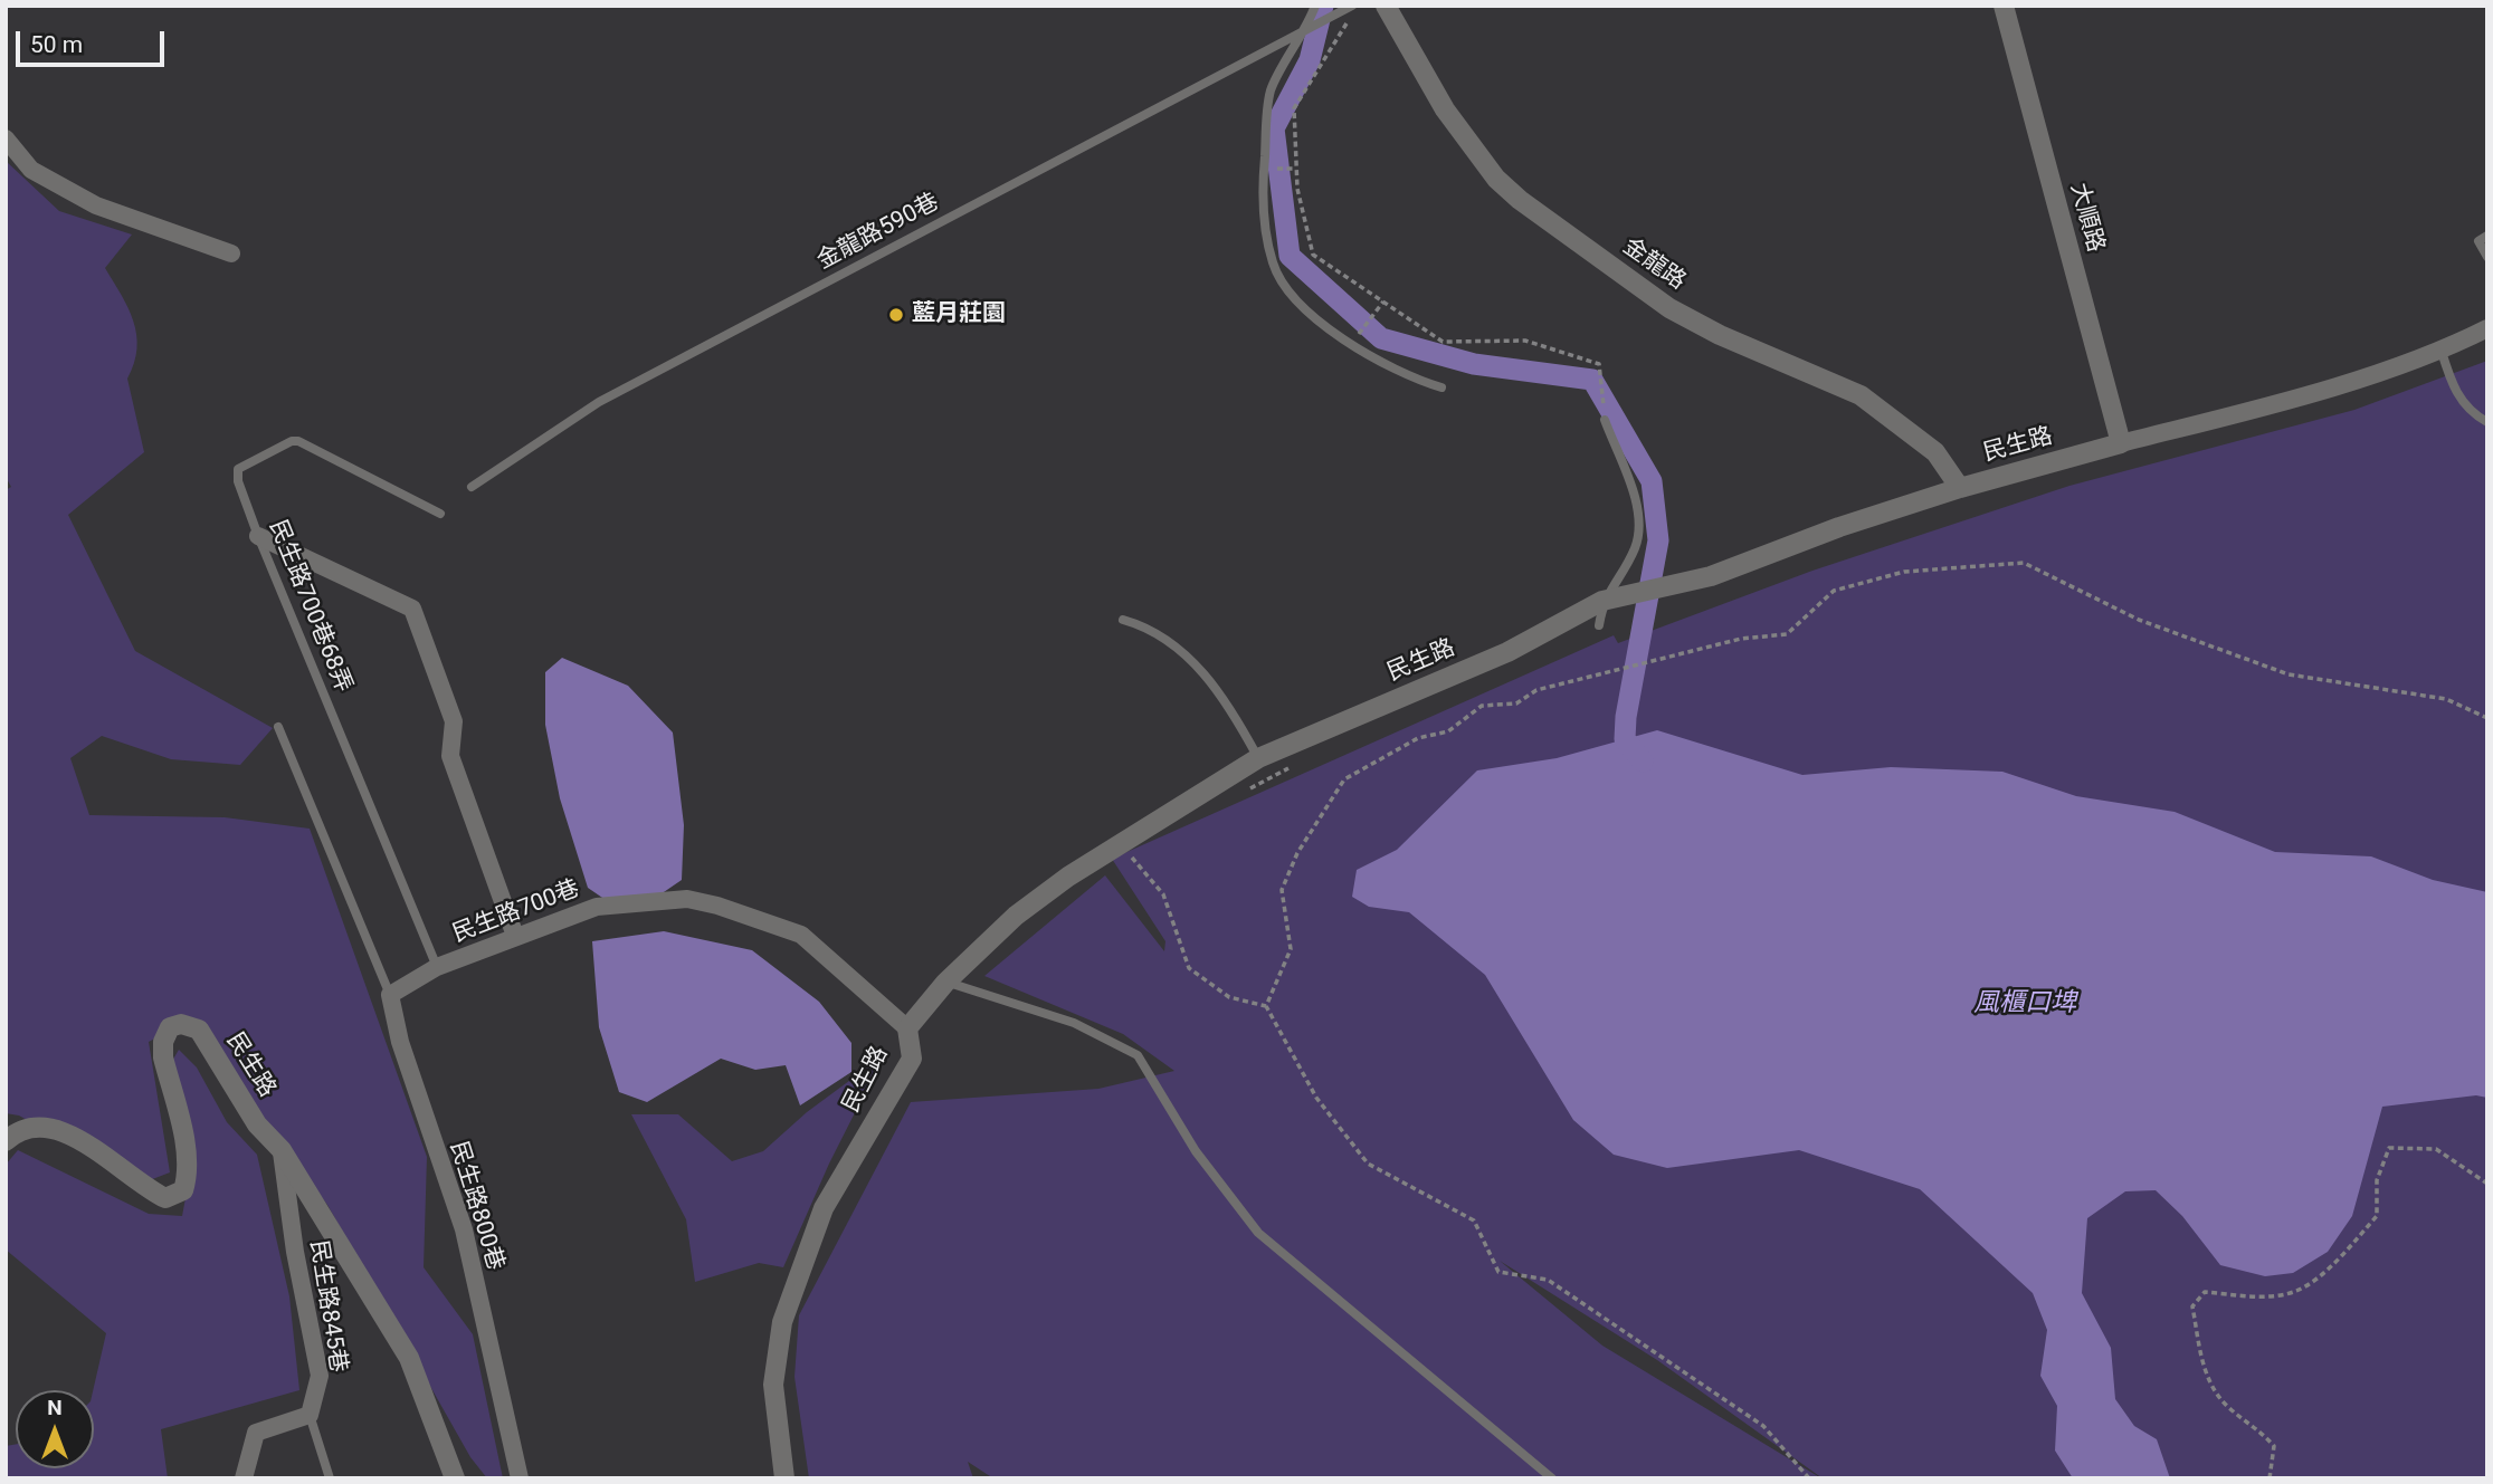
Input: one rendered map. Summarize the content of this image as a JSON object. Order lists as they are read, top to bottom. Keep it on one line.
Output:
{"streets":{"street":["大順路","金龍路","民生路","民生路700巷","民生路800巷","民生路845巷"],"lane":["金龍路590巷","民生路700巷68弄"]},"crossings":[["大順路","民生路"],["金龍路","民生路"],["民生路","民生路700巷"],["民生路","民生路845巷"],["民生路700巷68弄","民生路700巷"],["民生路700巷","民生路800巷"]],"water":["風櫃口埤"],"places":["藍月莊園"],"scale_bar":"50 m","north":"top"}
